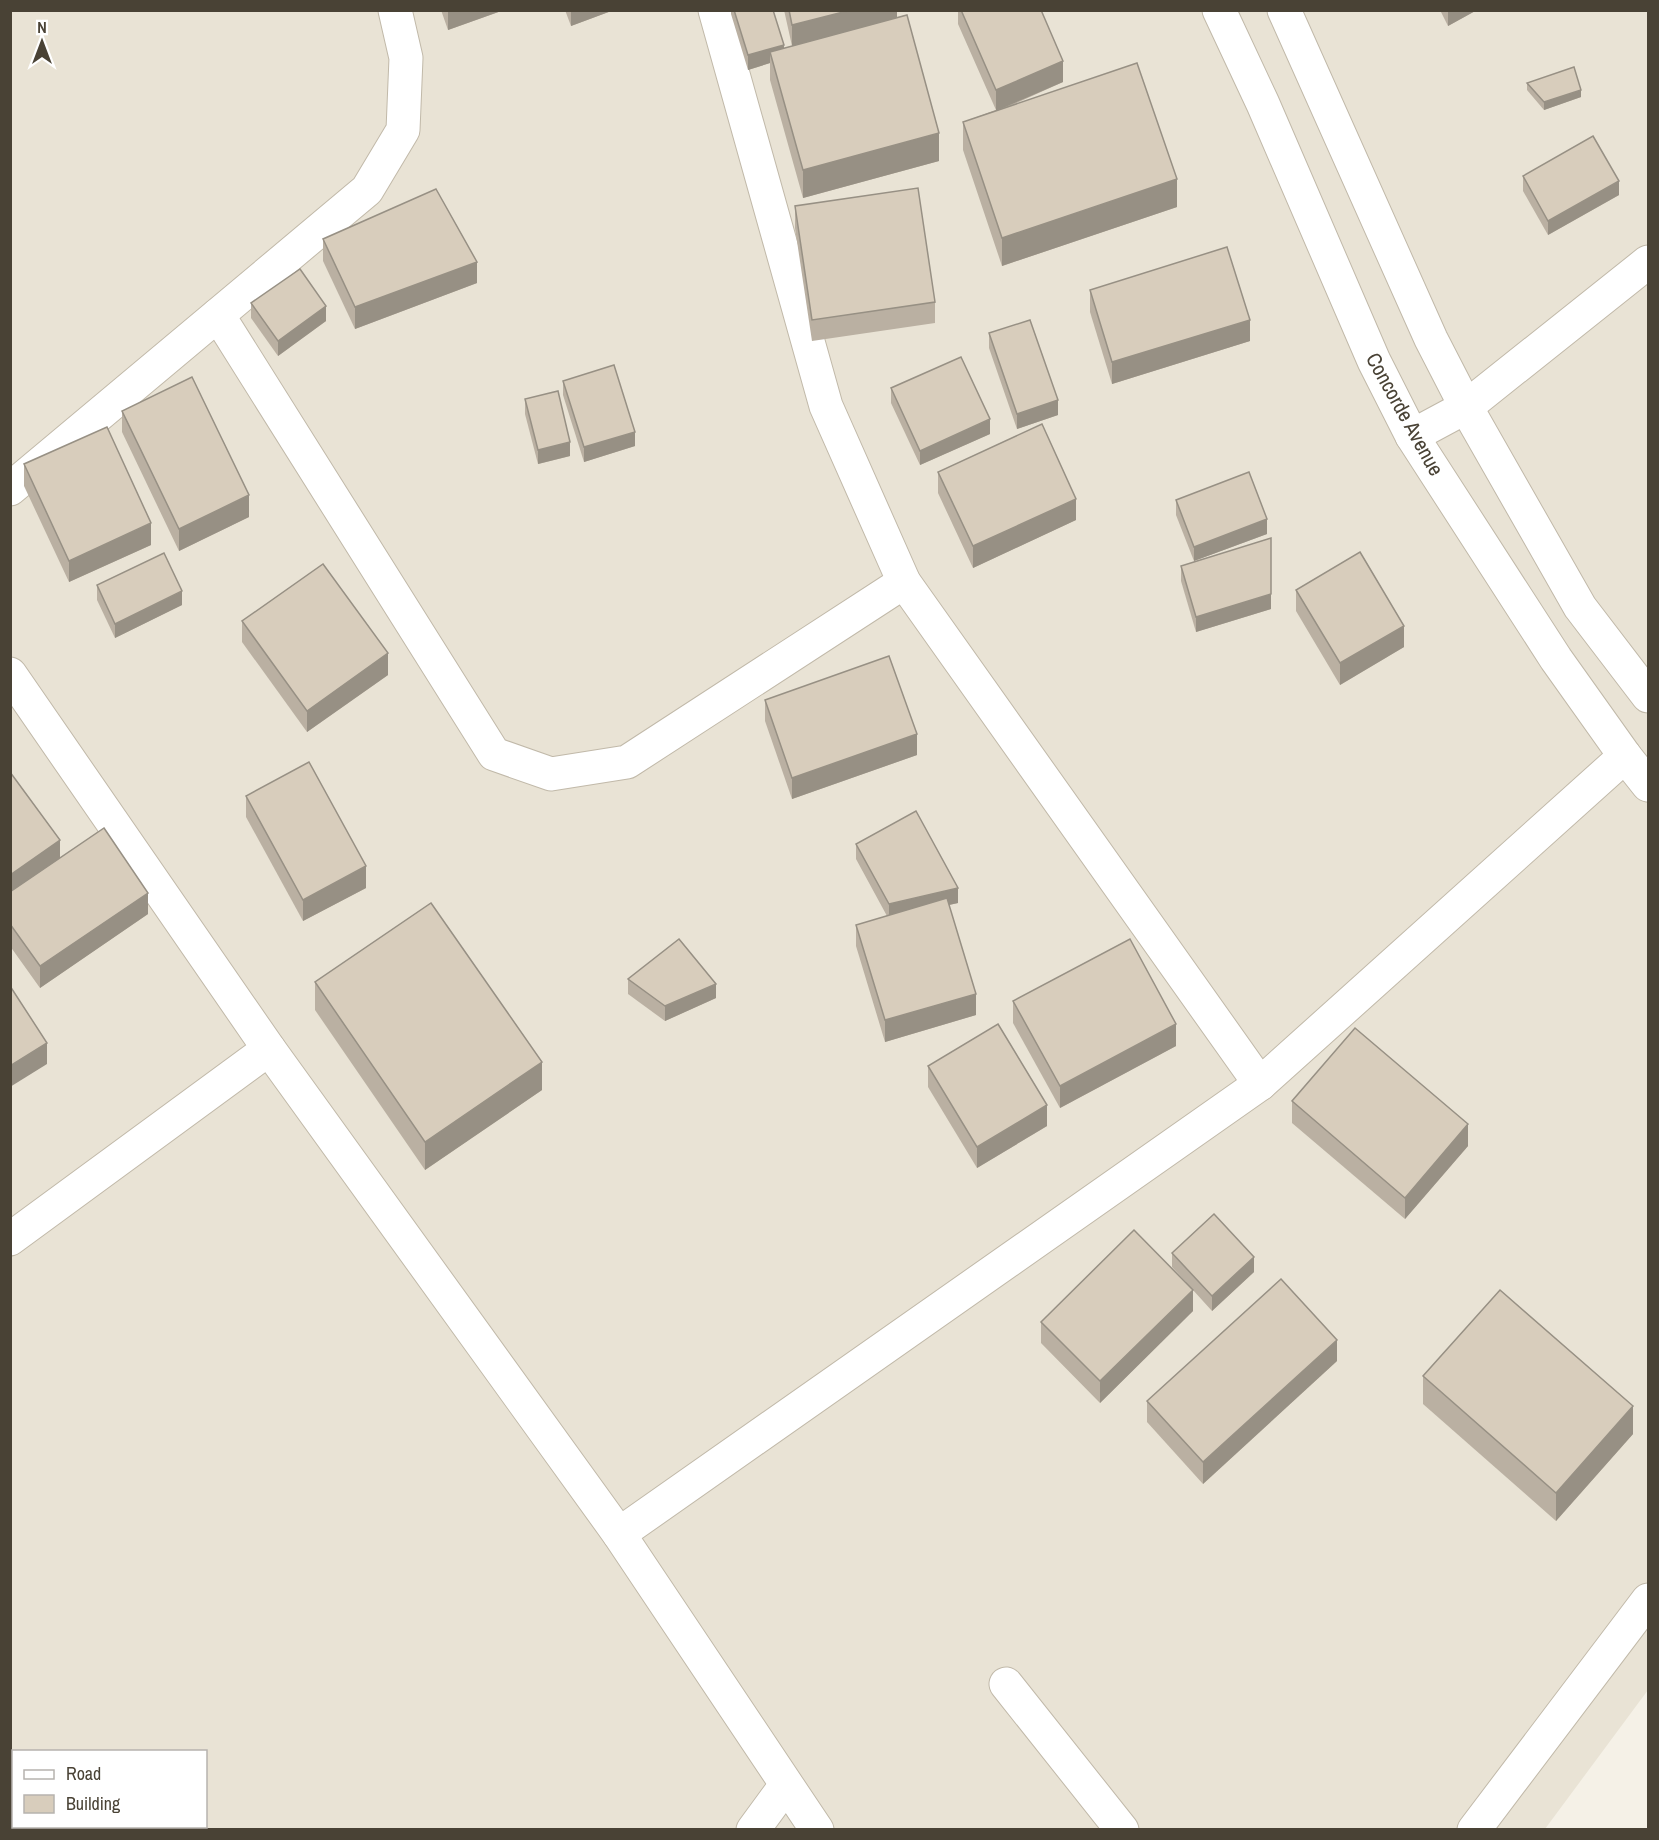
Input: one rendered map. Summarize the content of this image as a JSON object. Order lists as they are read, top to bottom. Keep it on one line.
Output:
{"streets":{"street":["Concorde Avenue"]},"legend":["Road","Building"],"north":"top"}
